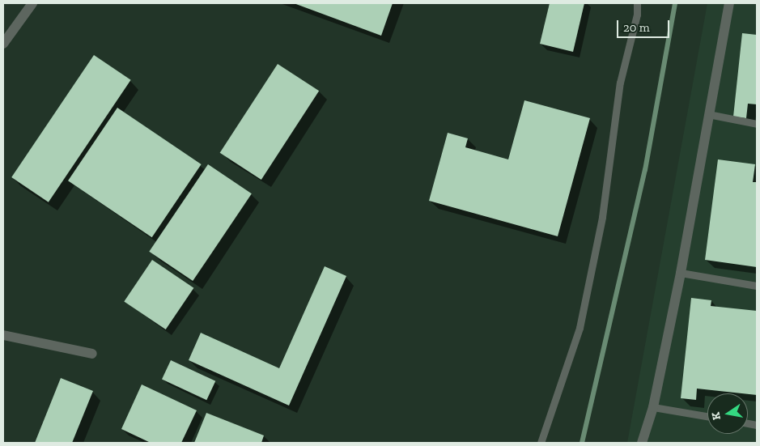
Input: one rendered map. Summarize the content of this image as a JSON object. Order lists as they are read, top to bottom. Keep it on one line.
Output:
{"scale_bar":"20 m","north":"left"}
